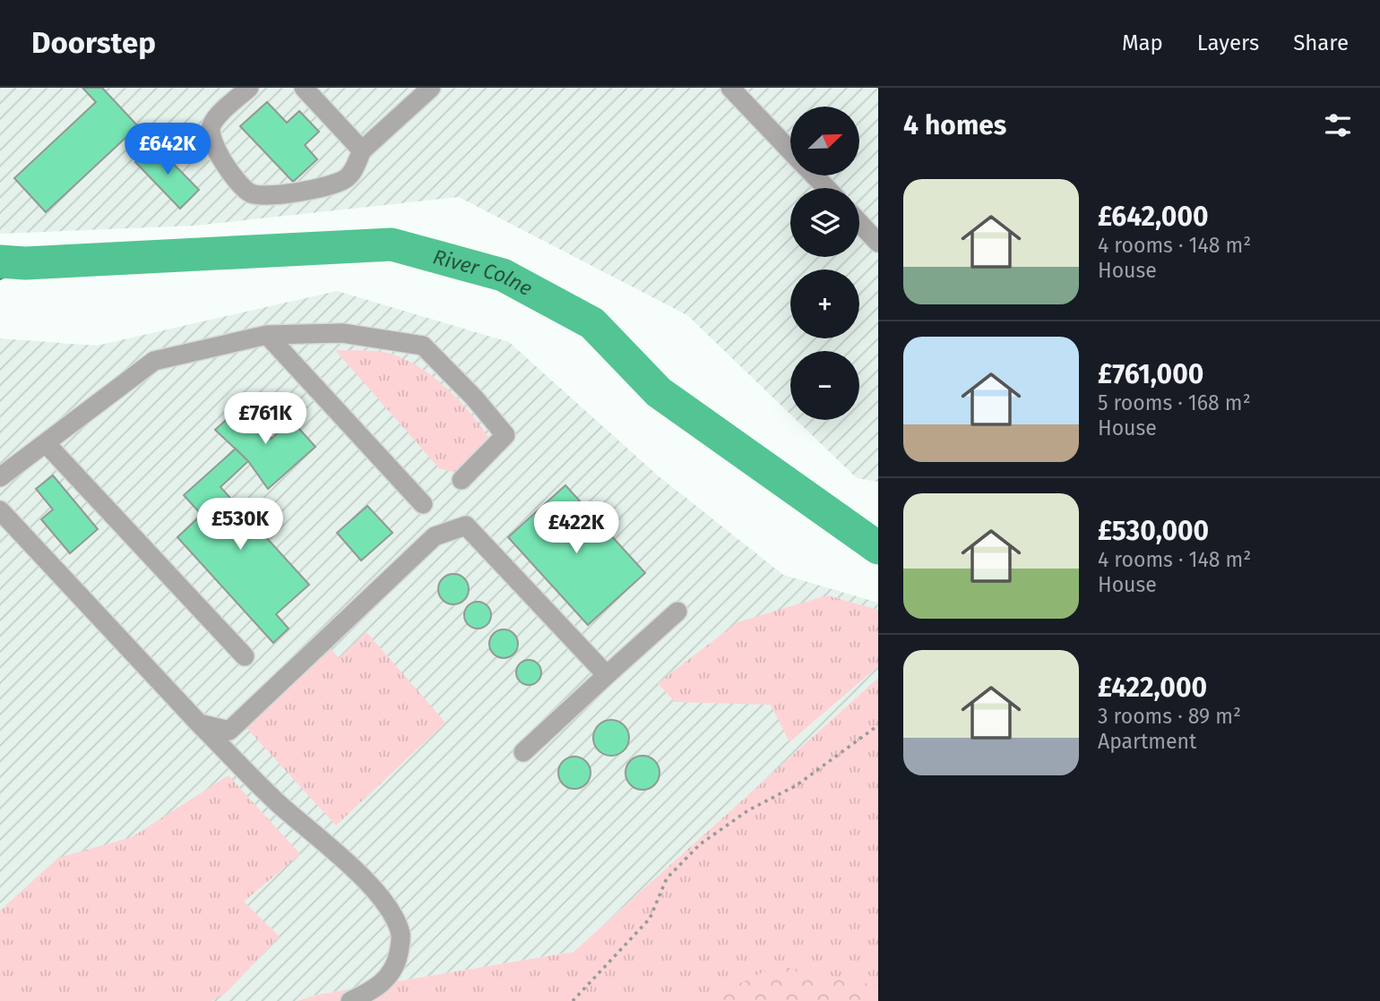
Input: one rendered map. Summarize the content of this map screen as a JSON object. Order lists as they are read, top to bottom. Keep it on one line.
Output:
{"water":["River Colne"],"north":"top right","page":{"header":"Doorstep","nav":["Map","Layers","Share"],"heading":"4 homes","map_buttons":["+","−"],"price":["£642K","£761K","£530K","£422K"],"list":[{"name":"£642,000","note":"4 rooms · 148 m² · House"},{"name":"£761,000","note":"5 rooms · 168 m² · House"},{"name":"£530,000","note":"4 rooms · 148 m² · House"},{"name":"£422,000","note":"3 rooms · 89 m² · Apartment"}]}}
